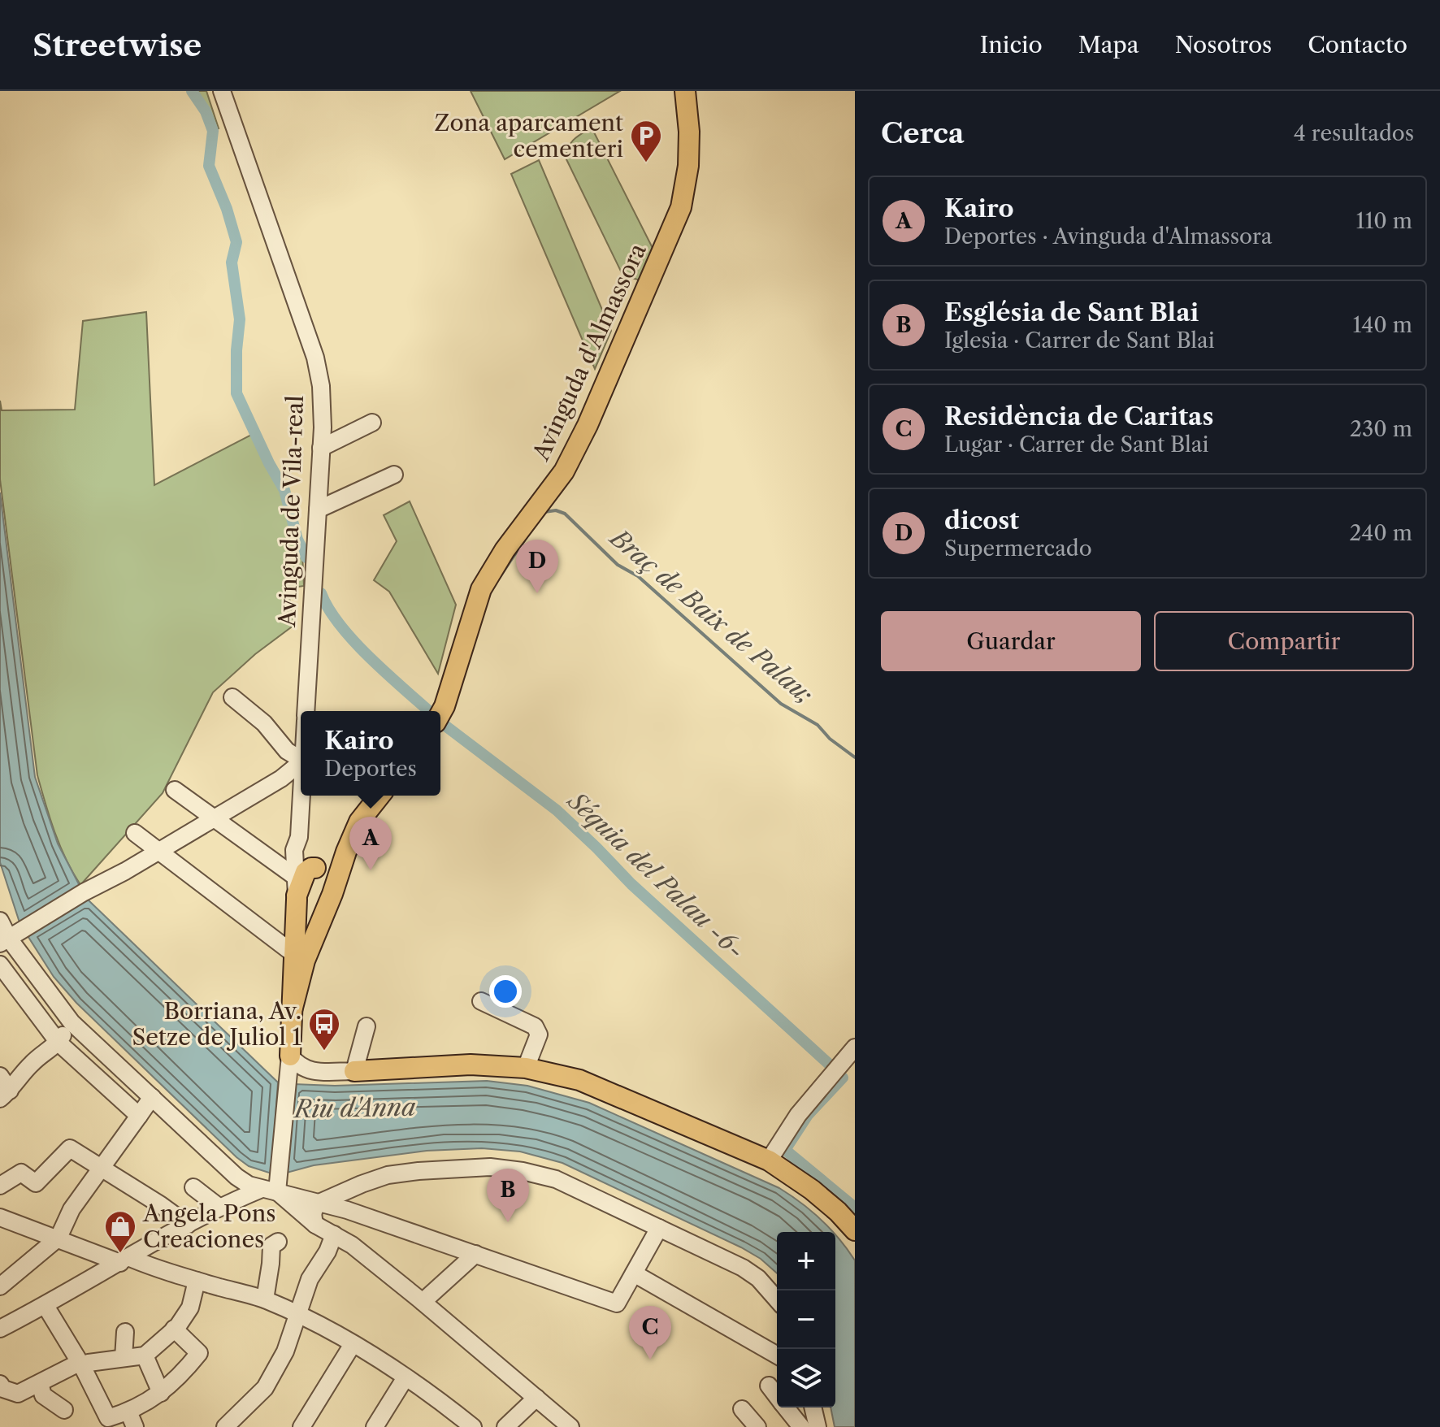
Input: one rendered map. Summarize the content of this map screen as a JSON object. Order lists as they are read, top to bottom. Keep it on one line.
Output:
{"streets":{"main road":["Avinguda d'Almassora"],"street":["Avinguda de Vila-real"]},"water":["Braç de Baix de Palau;","Séquia del Palau -6-","Riu d'Anna"],"places":{"parking":["Zona aparcament cementeri"],"bus stop":["Borriana, Av. Setze de Juliol 1"],"shop":["Angela Pons Creaciones"]},"page":{"header":"Streetwise","nav":["Inicio","Mapa","Nosotros","Contacto"],"heading":["Cerca","4 resultados"],"list":[{"mark":"A","name":"Kairo","note":"Deportes · Avinguda d'Almassora","value":"110 m"},{"mark":"B","name":"Església de Sant Blai","note":"Iglesia · Carrer de Sant Blai","value":"140 m"},{"mark":"C","name":"Residència de Caritas","note":"Lugar · Carrer de Sant Blai","value":"230 m"},{"mark":"D","name":"dicost","note":"Supermercado","value":"240 m"}],"pins":["D","A","B","C"],"buttons":["Guardar","Compartir"],"popup":["Kairo","Deportes"],"map_buttons":["+","−"]}}
